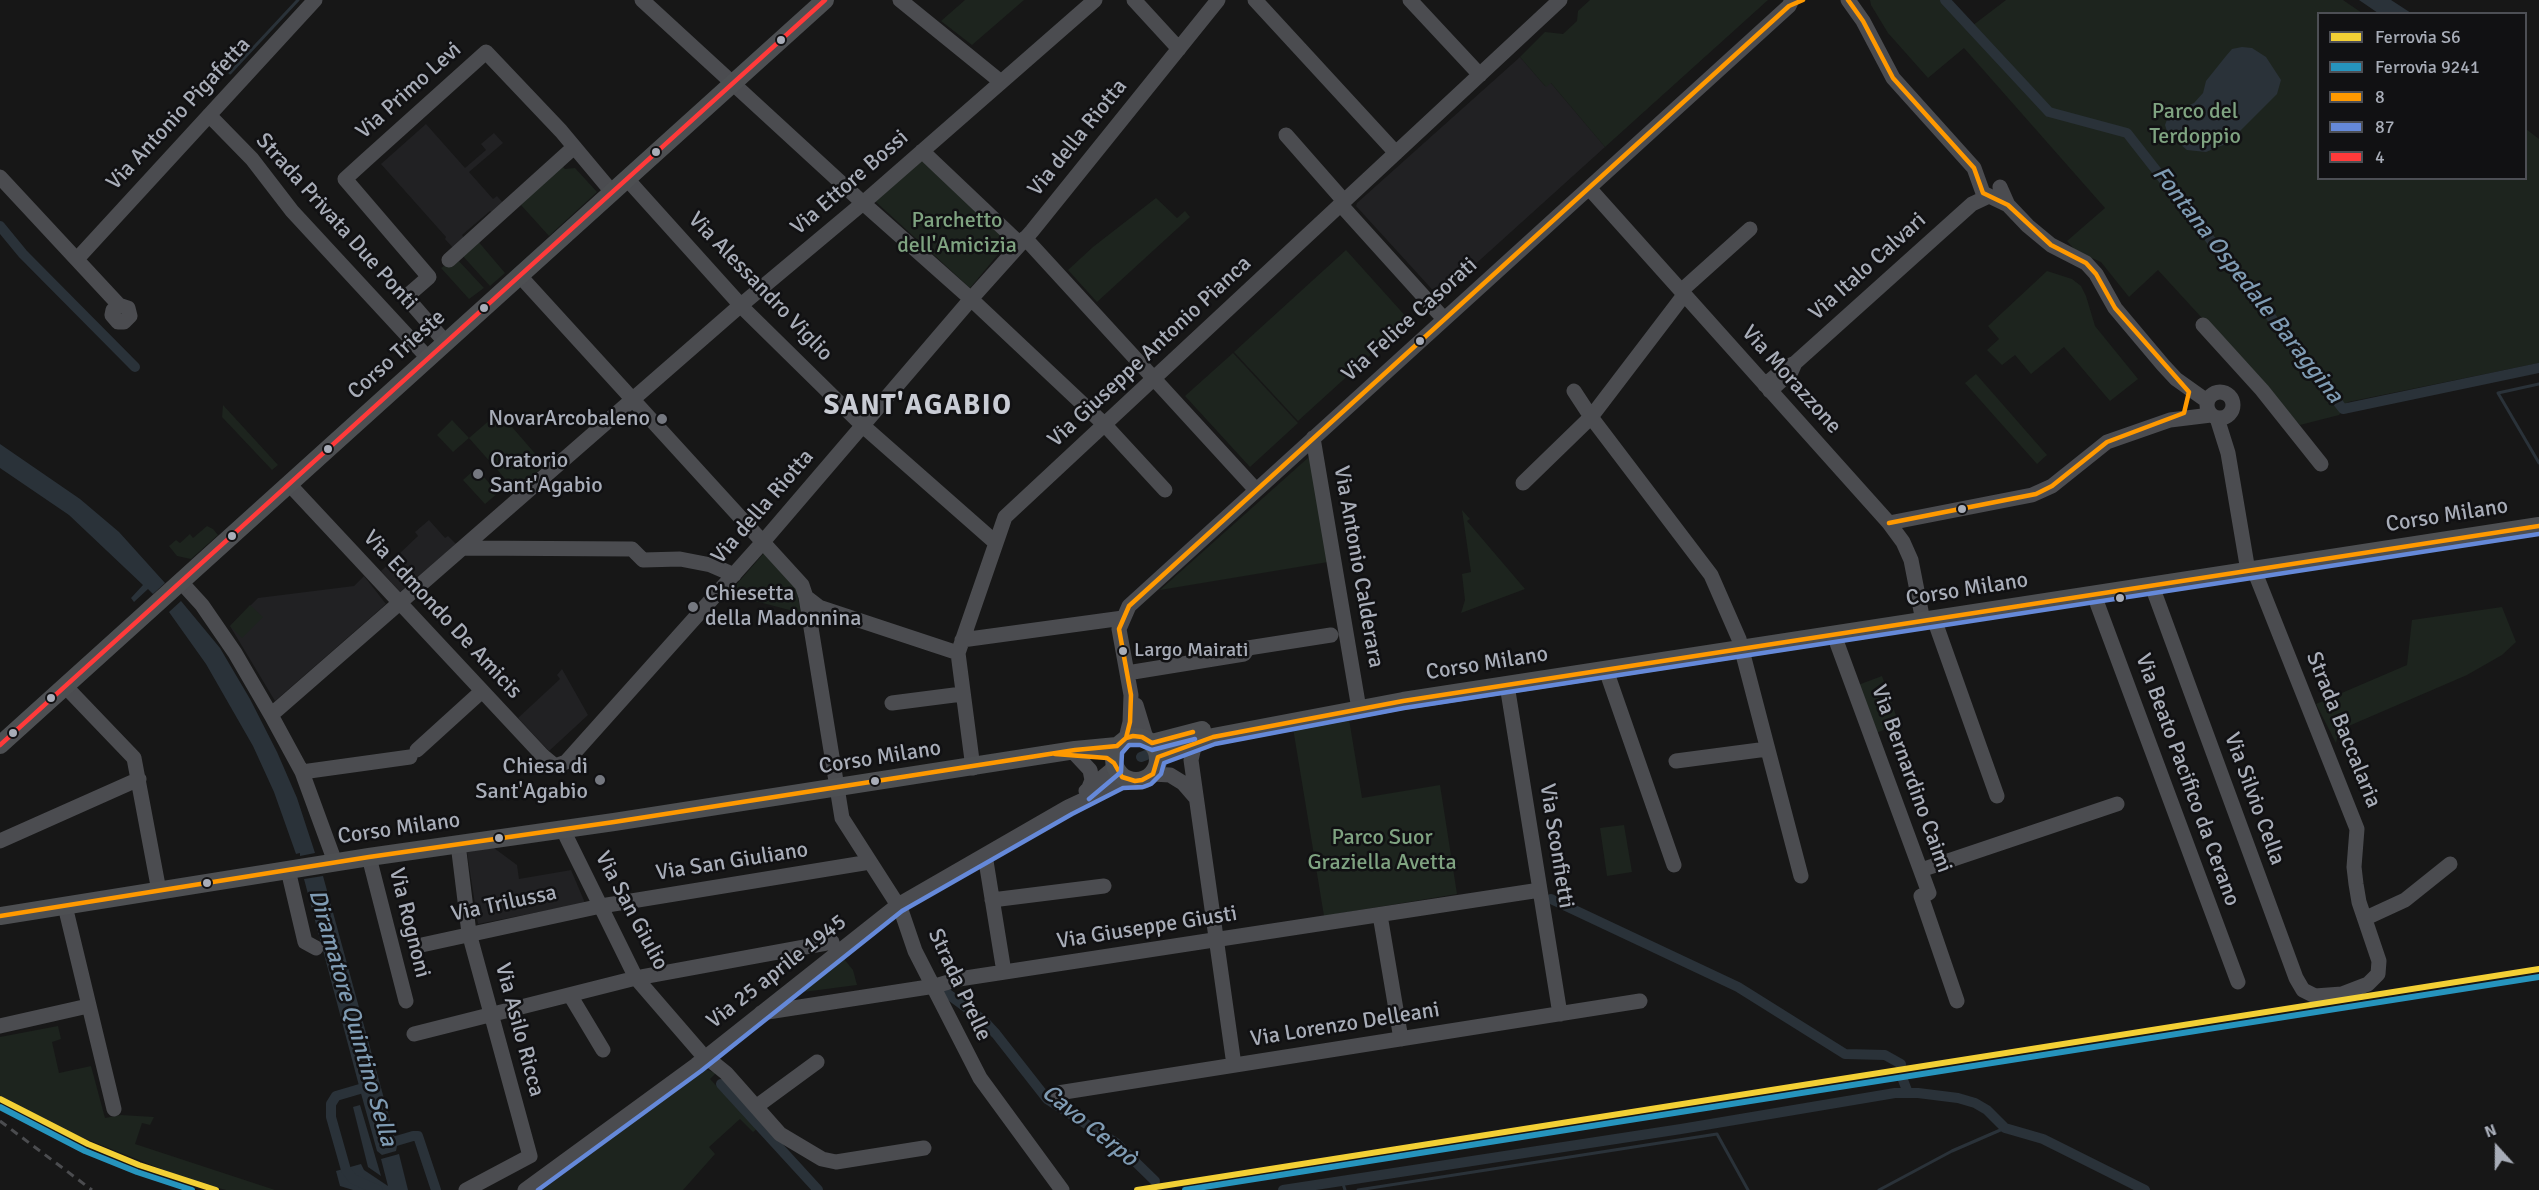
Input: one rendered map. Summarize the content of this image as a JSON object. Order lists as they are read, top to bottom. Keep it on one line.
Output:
{"streets":{"main road":["Corso Trieste","Corso Milano"],"street":["Via Primo Levi","Via Antonio Pigafetta","Via della Riotta","Via Ettore Bossi","Strada Privata Due Ponti","Via Italo Calvari","Via Alessandro Viglio","Via Felice Casorati","Via Giuseppe Antonio Pianca","Via Morazzone","Via Antonio Calderara","Via Edmondo De Amicis","Strada Baccalaria","Via Bernardino Caimi","Via Beato Pacifico da Cerano","Via Silvio Cella","Via Sconfietti","Via San Giuliano","Via Trilussa","Via San Giulio","Via Rognoni","Via Giuseppe Giusti","Via 25 aprile 1945","Strada Prelle","Via Lorenzo Delleani","Via Asilo Ricca"]},"crossings":[["Via Primo Levi","Corso Trieste"],["Via Antonio Pigafetta","Strada Privata Due Ponti"],["Via della Riotta","Via Alessandro Viglio"],["Via della Riotta","Via Edmondo De Amicis"],["Via Ettore Bossi","Via Alessandro Viglio"],["Via Ettore Bossi","Via Edmondo De Amicis"],["Strada Privata Due Ponti","Corso Trieste"],["Via Italo Calvari","Via Morazzone"],["Via Alessandro Viglio","Via Giuseppe Antonio Pianca"],["Via Alessandro Viglio","Corso Trieste"],["Via Felice Casorati","Via Morazzone"],["Via Felice Casorati","Via Antonio Calderara"],["Corso Trieste","Via Edmondo De Amicis"],["Via Morazzone","Corso Milano"],["Corso Milano","Via Antonio Calderara"],["Corso Milano","Strada Baccalaria"],["Corso Milano","Via Bernardino Caimi"],["Corso Milano","Via Beato Pacifico da Cerano"],["Corso Milano","Via Silvio Cella"],["Corso Milano","Via Sconfietti"],["Corso Milano","Via San Giulio"],["Corso Milano","Via Rognoni"],["Corso Milano","Via 25 aprile 1945"],["Corso Milano","Strada Prelle"],["Corso Milano","Via Asilo Ricca"],["Strada Baccalaria","Via Silvio Cella"],["Via Sconfietti","Via Giuseppe Giusti"],["Via Sconfietti","Via Lorenzo Delleani"],["Via San Giuliano","Via Trilussa"],["Via San Giuliano","Via San Giulio"],["Via San Giuliano","Strada Prelle"],["Via Trilussa","Via San Giulio"],["Via Trilussa","Via Asilo Ricca"],["Via San Giulio","Via 25 aprile 1945"],["Via Giuseppe Giusti","Via 25 aprile 1945"],["Via Giuseppe Giusti","Strada Prelle"],["Via 25 aprile 1945","Strada Prelle"]],"districts":["SANT'AGABIO"],"water":["Fontana Ospedale Baraggina","Diramatore Quintino Sella","Cavo Cerpò"],"parks":["Parco del Terdoppio","Parchetto dell'Amicizia","Parco Suor Graziella Avetta"],"places":["NovarArcobaleno","Oratorio Sant'Agabio","Chiesetta della Madonnina","Largo Mairati","Chiesa di Sant'Agabio"],"lines":["transit line 8","transit line 4","transit line 87","rail line S6","rail line 9241"],"legend":["Ferrovia S6","Ferrovia 9241","8","87","4"],"north":"top"}
